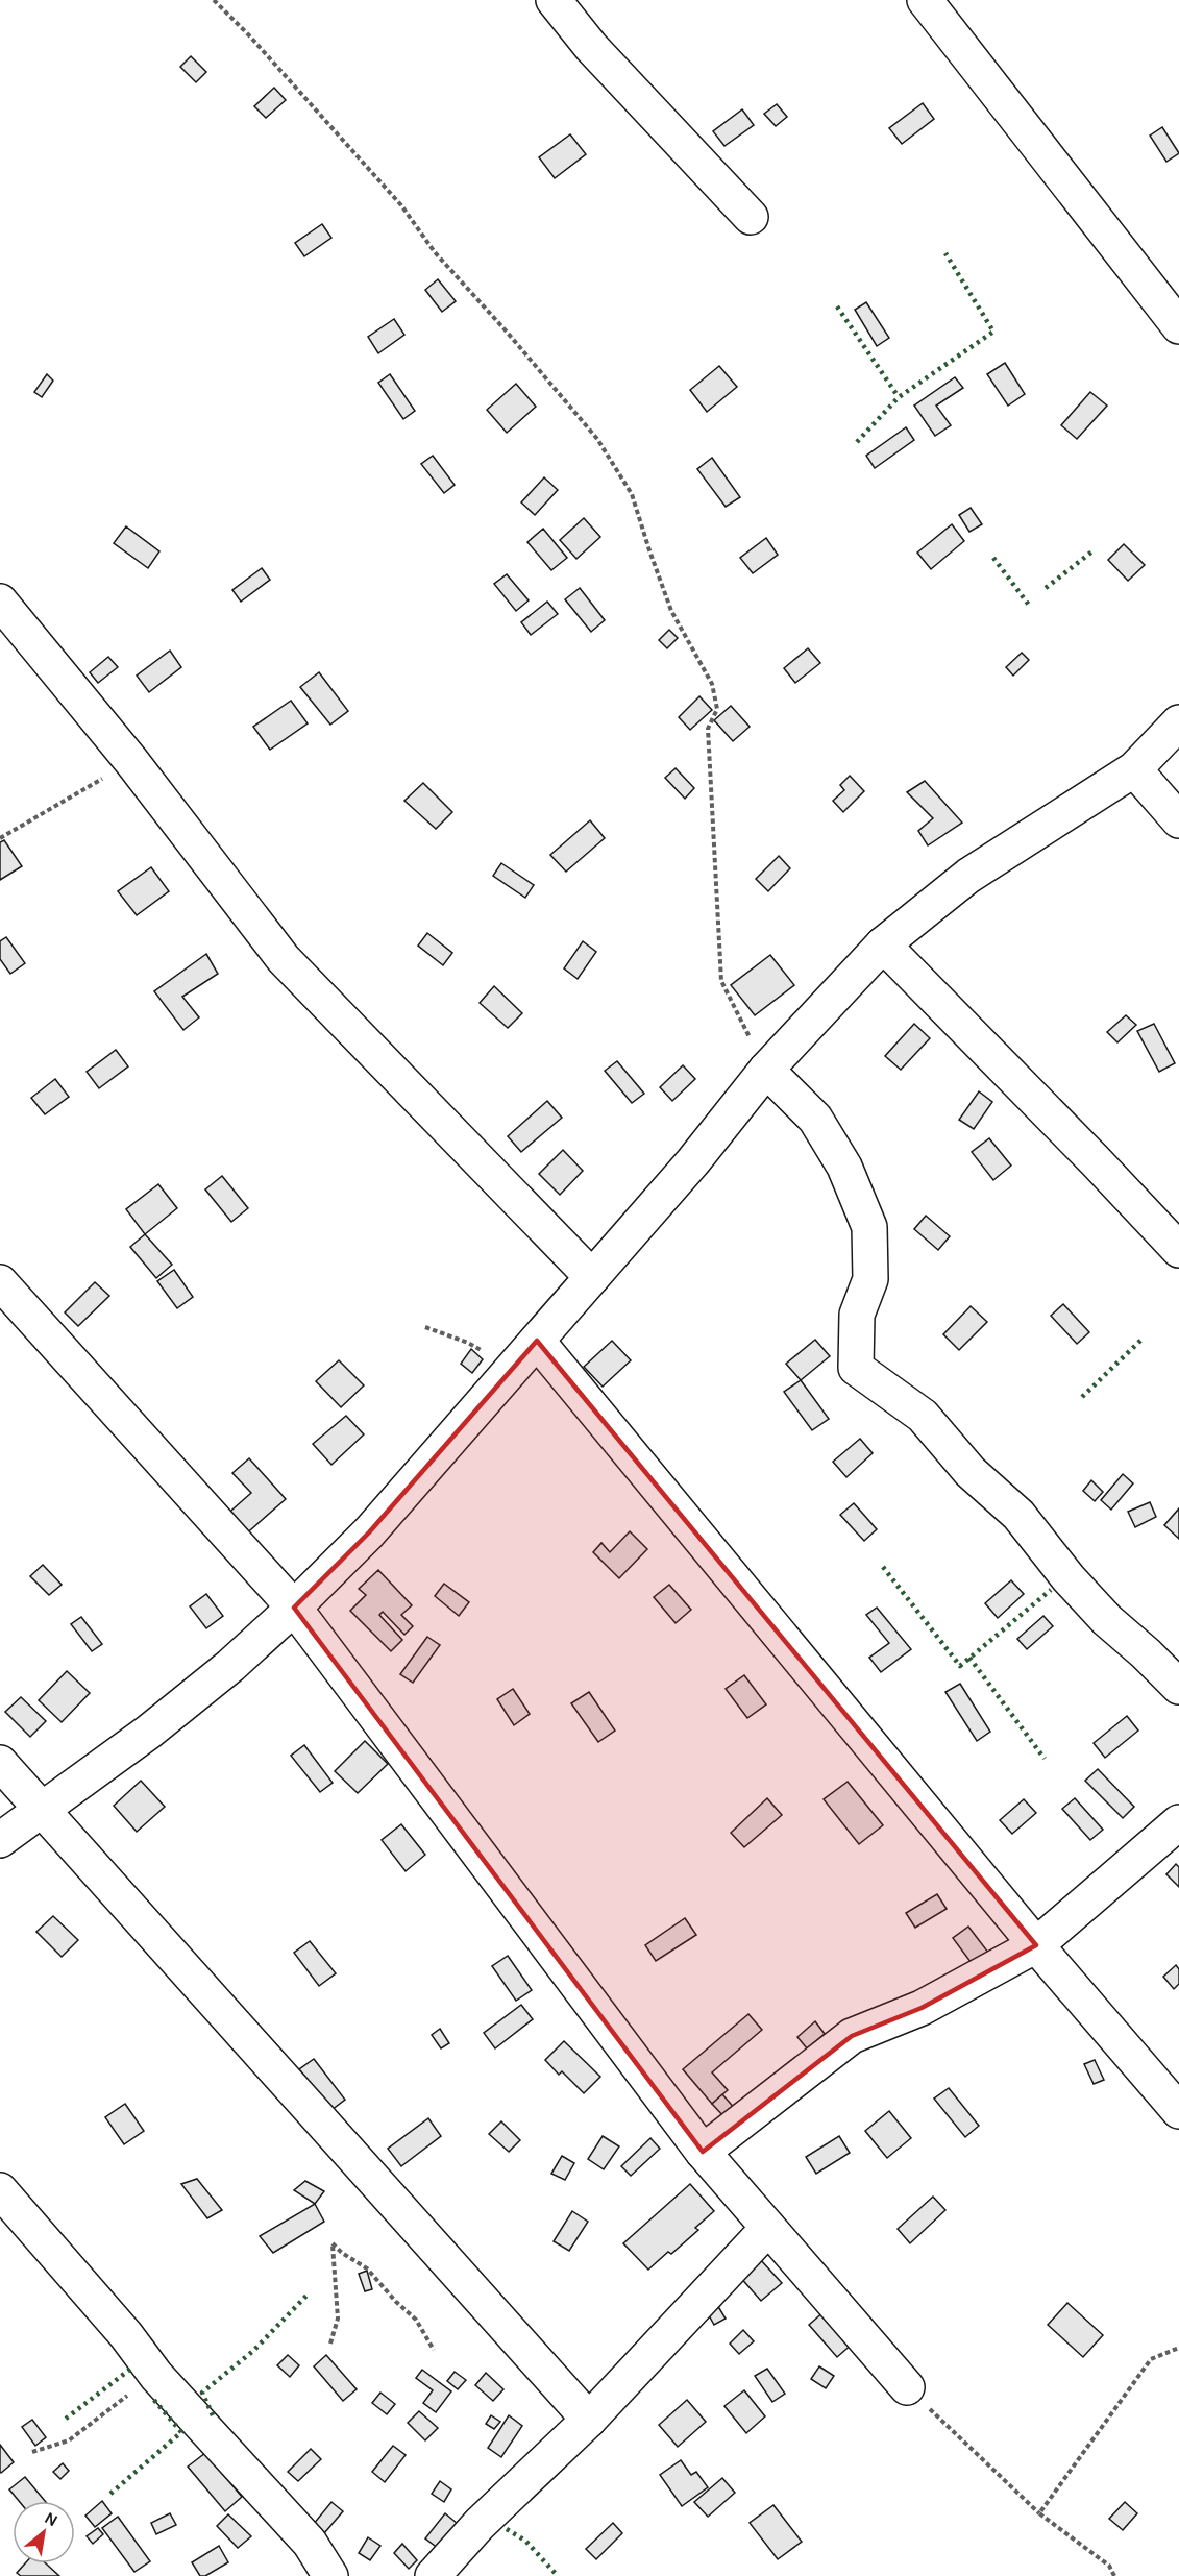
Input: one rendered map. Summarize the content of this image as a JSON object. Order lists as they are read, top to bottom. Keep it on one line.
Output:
{"north":"top right"}
